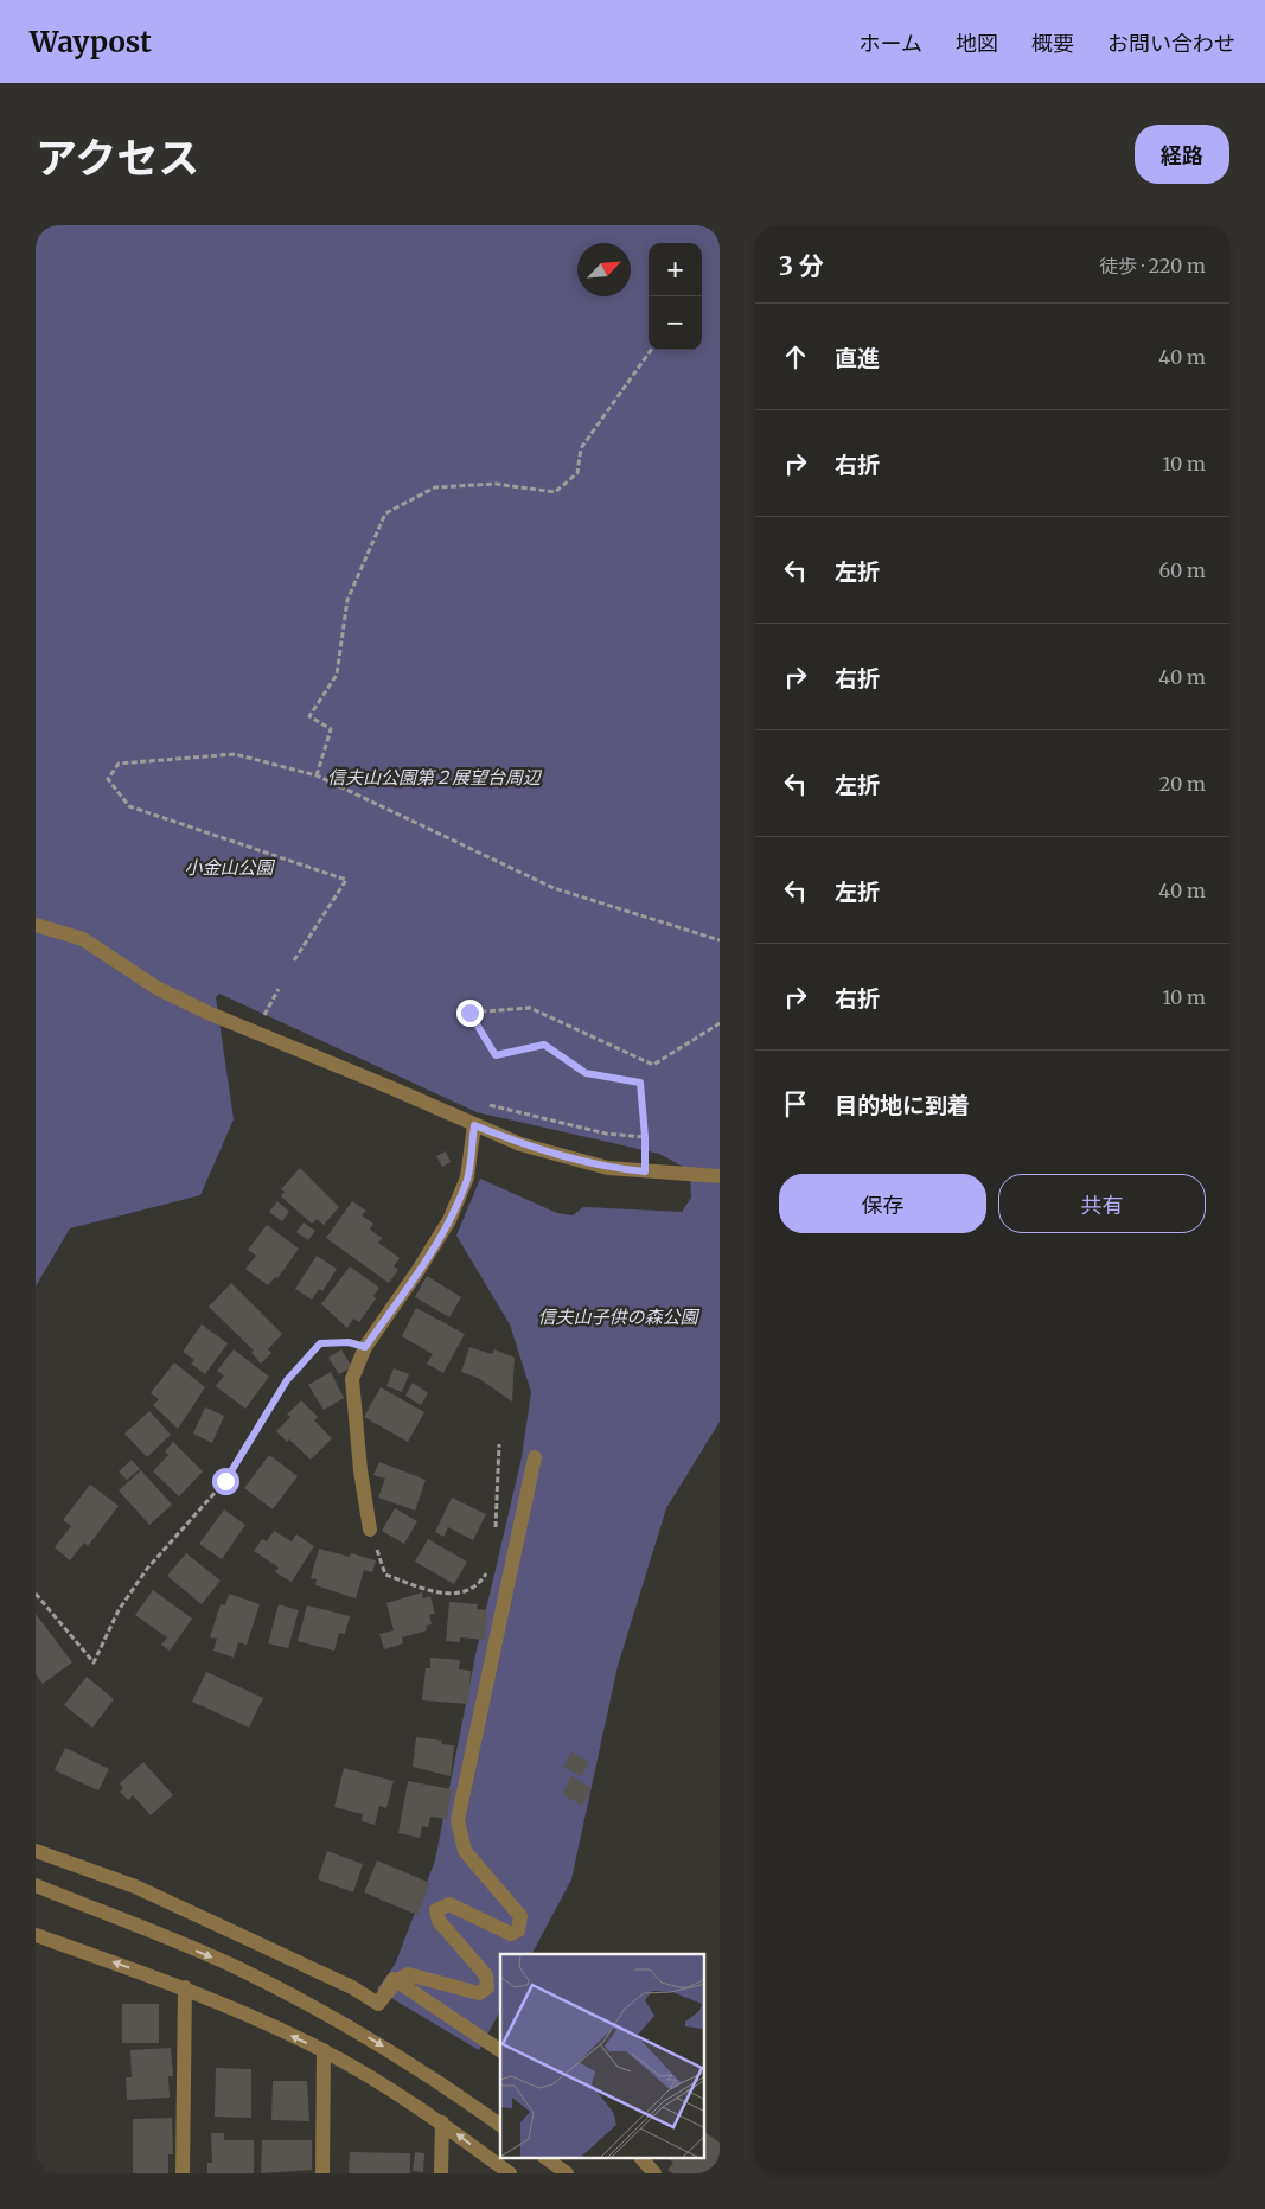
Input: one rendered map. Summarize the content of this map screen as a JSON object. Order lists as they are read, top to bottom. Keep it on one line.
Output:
{"parks":["信夫山公園第２展望台周辺","小金山公園","信夫山子供の森公園"],"north":"top right","page":{"header":"Waypost","nav":["ホーム","地図","概要","お問い合わせ"],"title":"アクセス","buttons":["経路",["保存","共有"]],"heading":["3 分","徒歩 · 220 m"],"map_buttons":["+","−"],"list":[["直進","40 m"],["右折","10 m"],["左折","60 m"],["右折","40 m"],["左折","20 m"],["左折","40 m"],["右折","10 m"],"目的地に到着"]}}
